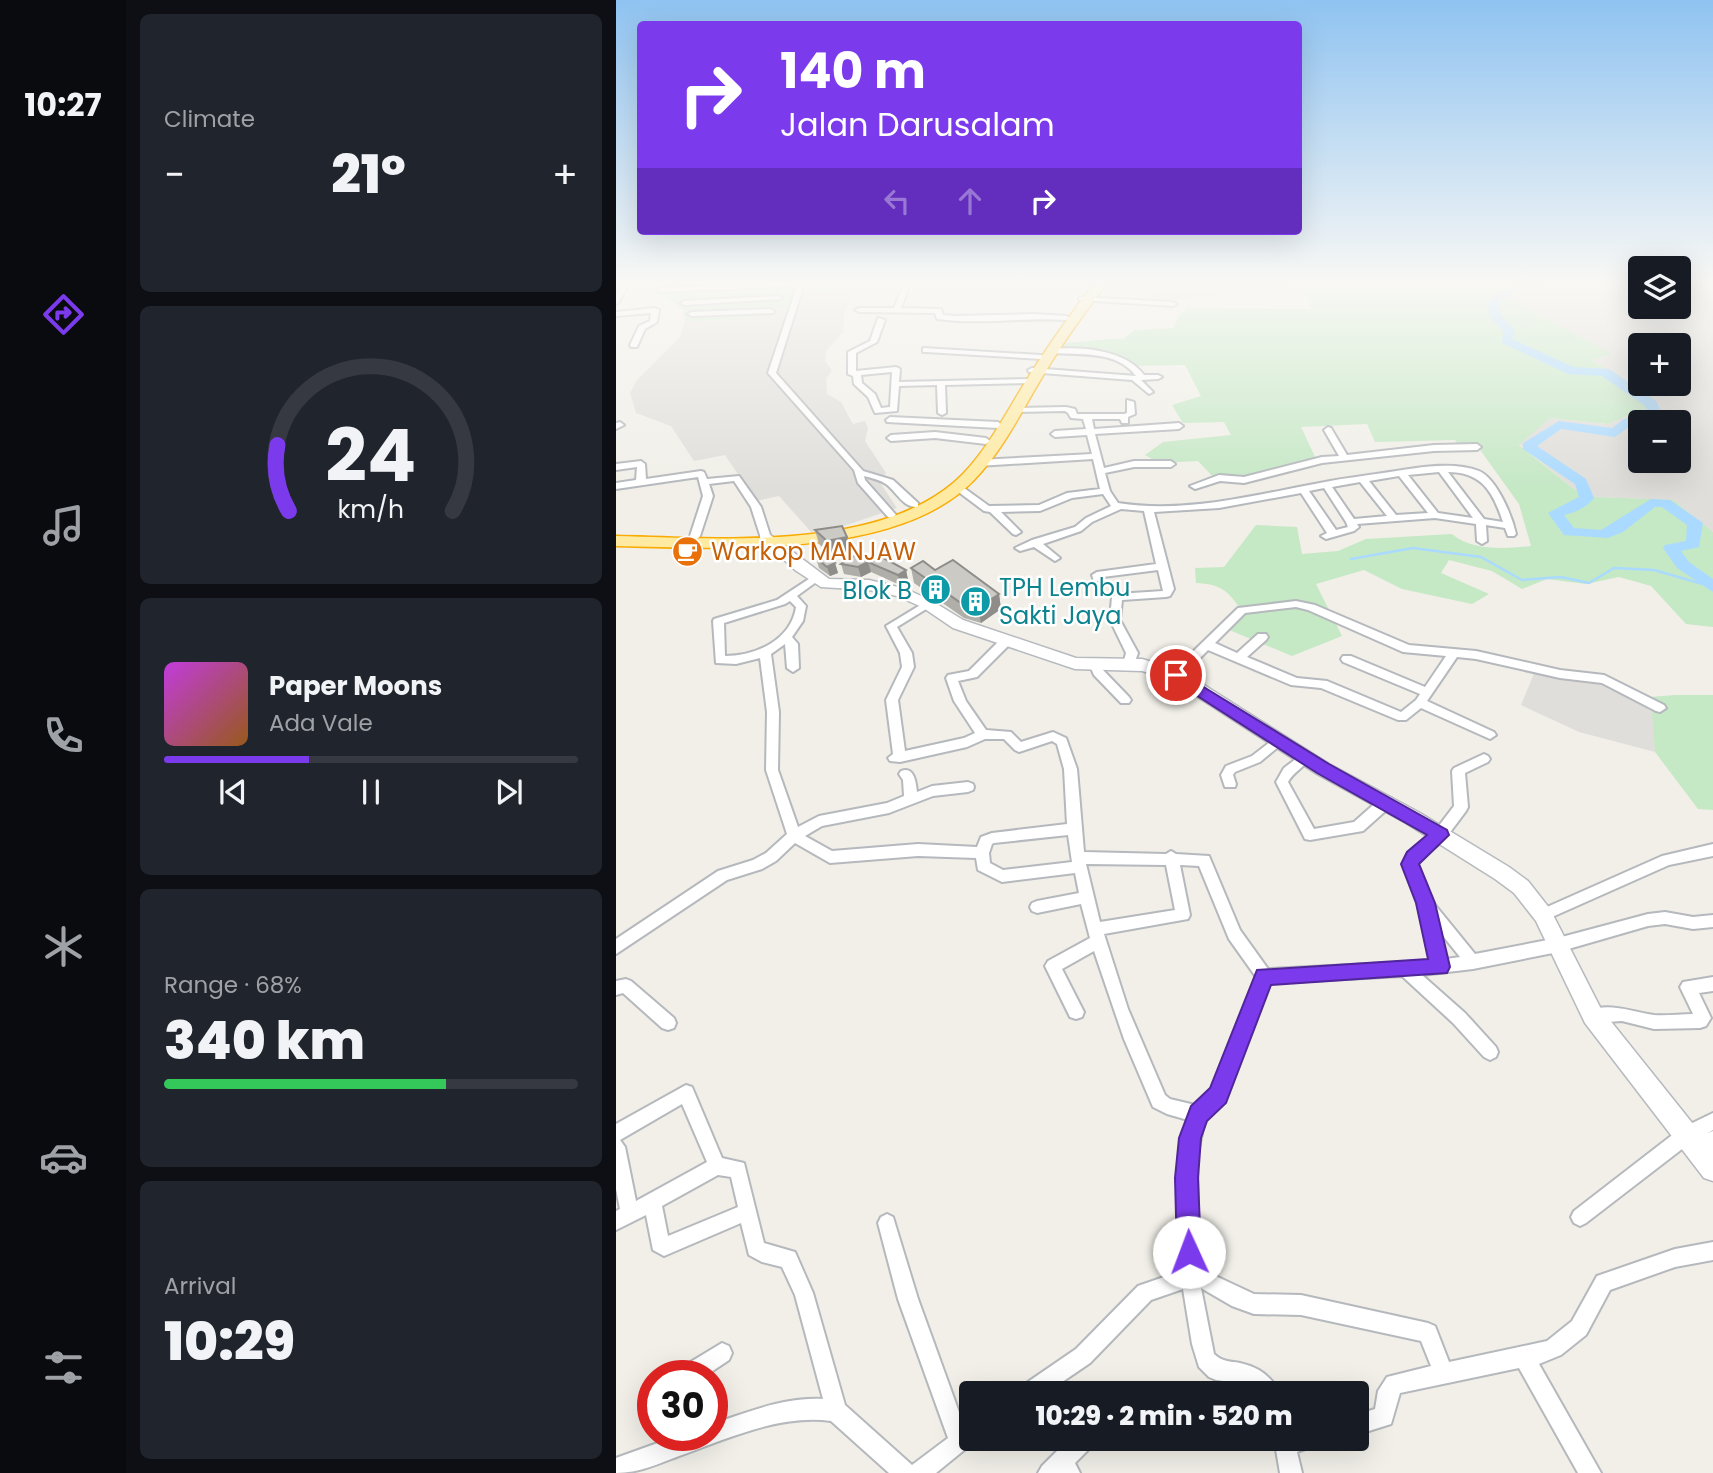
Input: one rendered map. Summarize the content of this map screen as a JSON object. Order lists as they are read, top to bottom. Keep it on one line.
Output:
{"places":{"cafe":["Warkop MANJAW"],"building":["Blok B","TPH Lembu Sakti Jaya"]},"page":{"tabs":"10:27","tile":["Climate",["Range · 68%","340 km"],["Arrival","10:29"]],"turn":["140 m","Jalan Darusalam"],"heat":["−","21°","+"],"map_buttons":["+","−"],"song":["Paper Moons","Ada Vale"],"limit":"30","trip":"10:29 · 2 min · 520 m","gauge":["24","km/h"]}}
